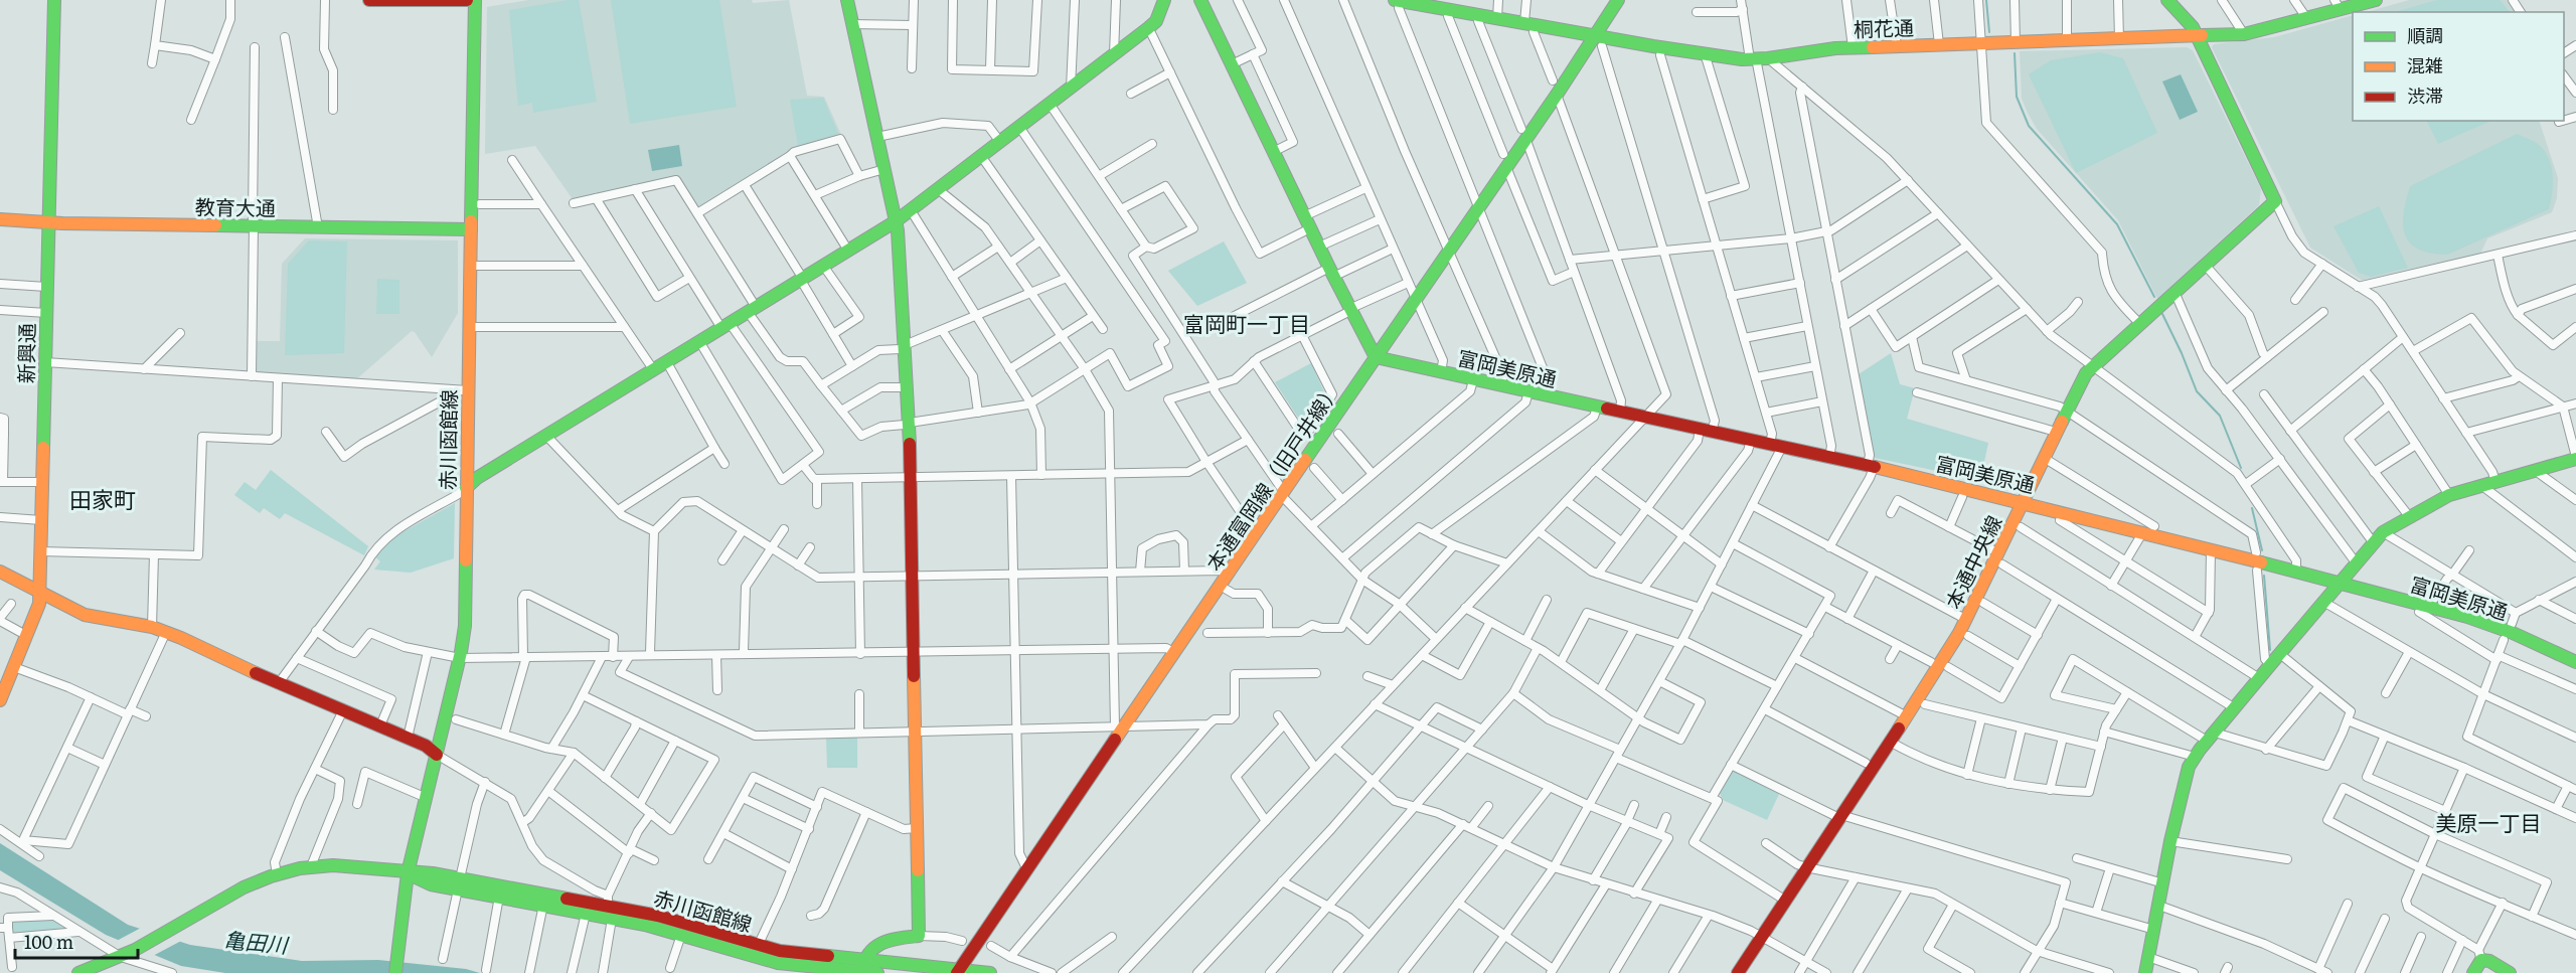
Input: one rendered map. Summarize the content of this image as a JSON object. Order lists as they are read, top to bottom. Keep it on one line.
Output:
{"streets":{"street":["桐花通","教育大通","新興通","富岡美原通","赤川函館線","本通富岡線（旧戸井線）","本通中央線"]},"crossings":[["桐花通","本通富岡線（旧戸井線）"],["教育大通","新興通"],["教育大通","赤川函館線"],["富岡美原通","本通富岡線（旧戸井線）"],["富岡美原通","本通中央線"],["赤川函館線","本通富岡線（旧戸井線）"]],"districts":["富岡町一丁目","田家町","美原一丁目"],"water":["亀田川"],"legend":["順調","混雑","渋滞"],"scale_bar":"100 m"}
